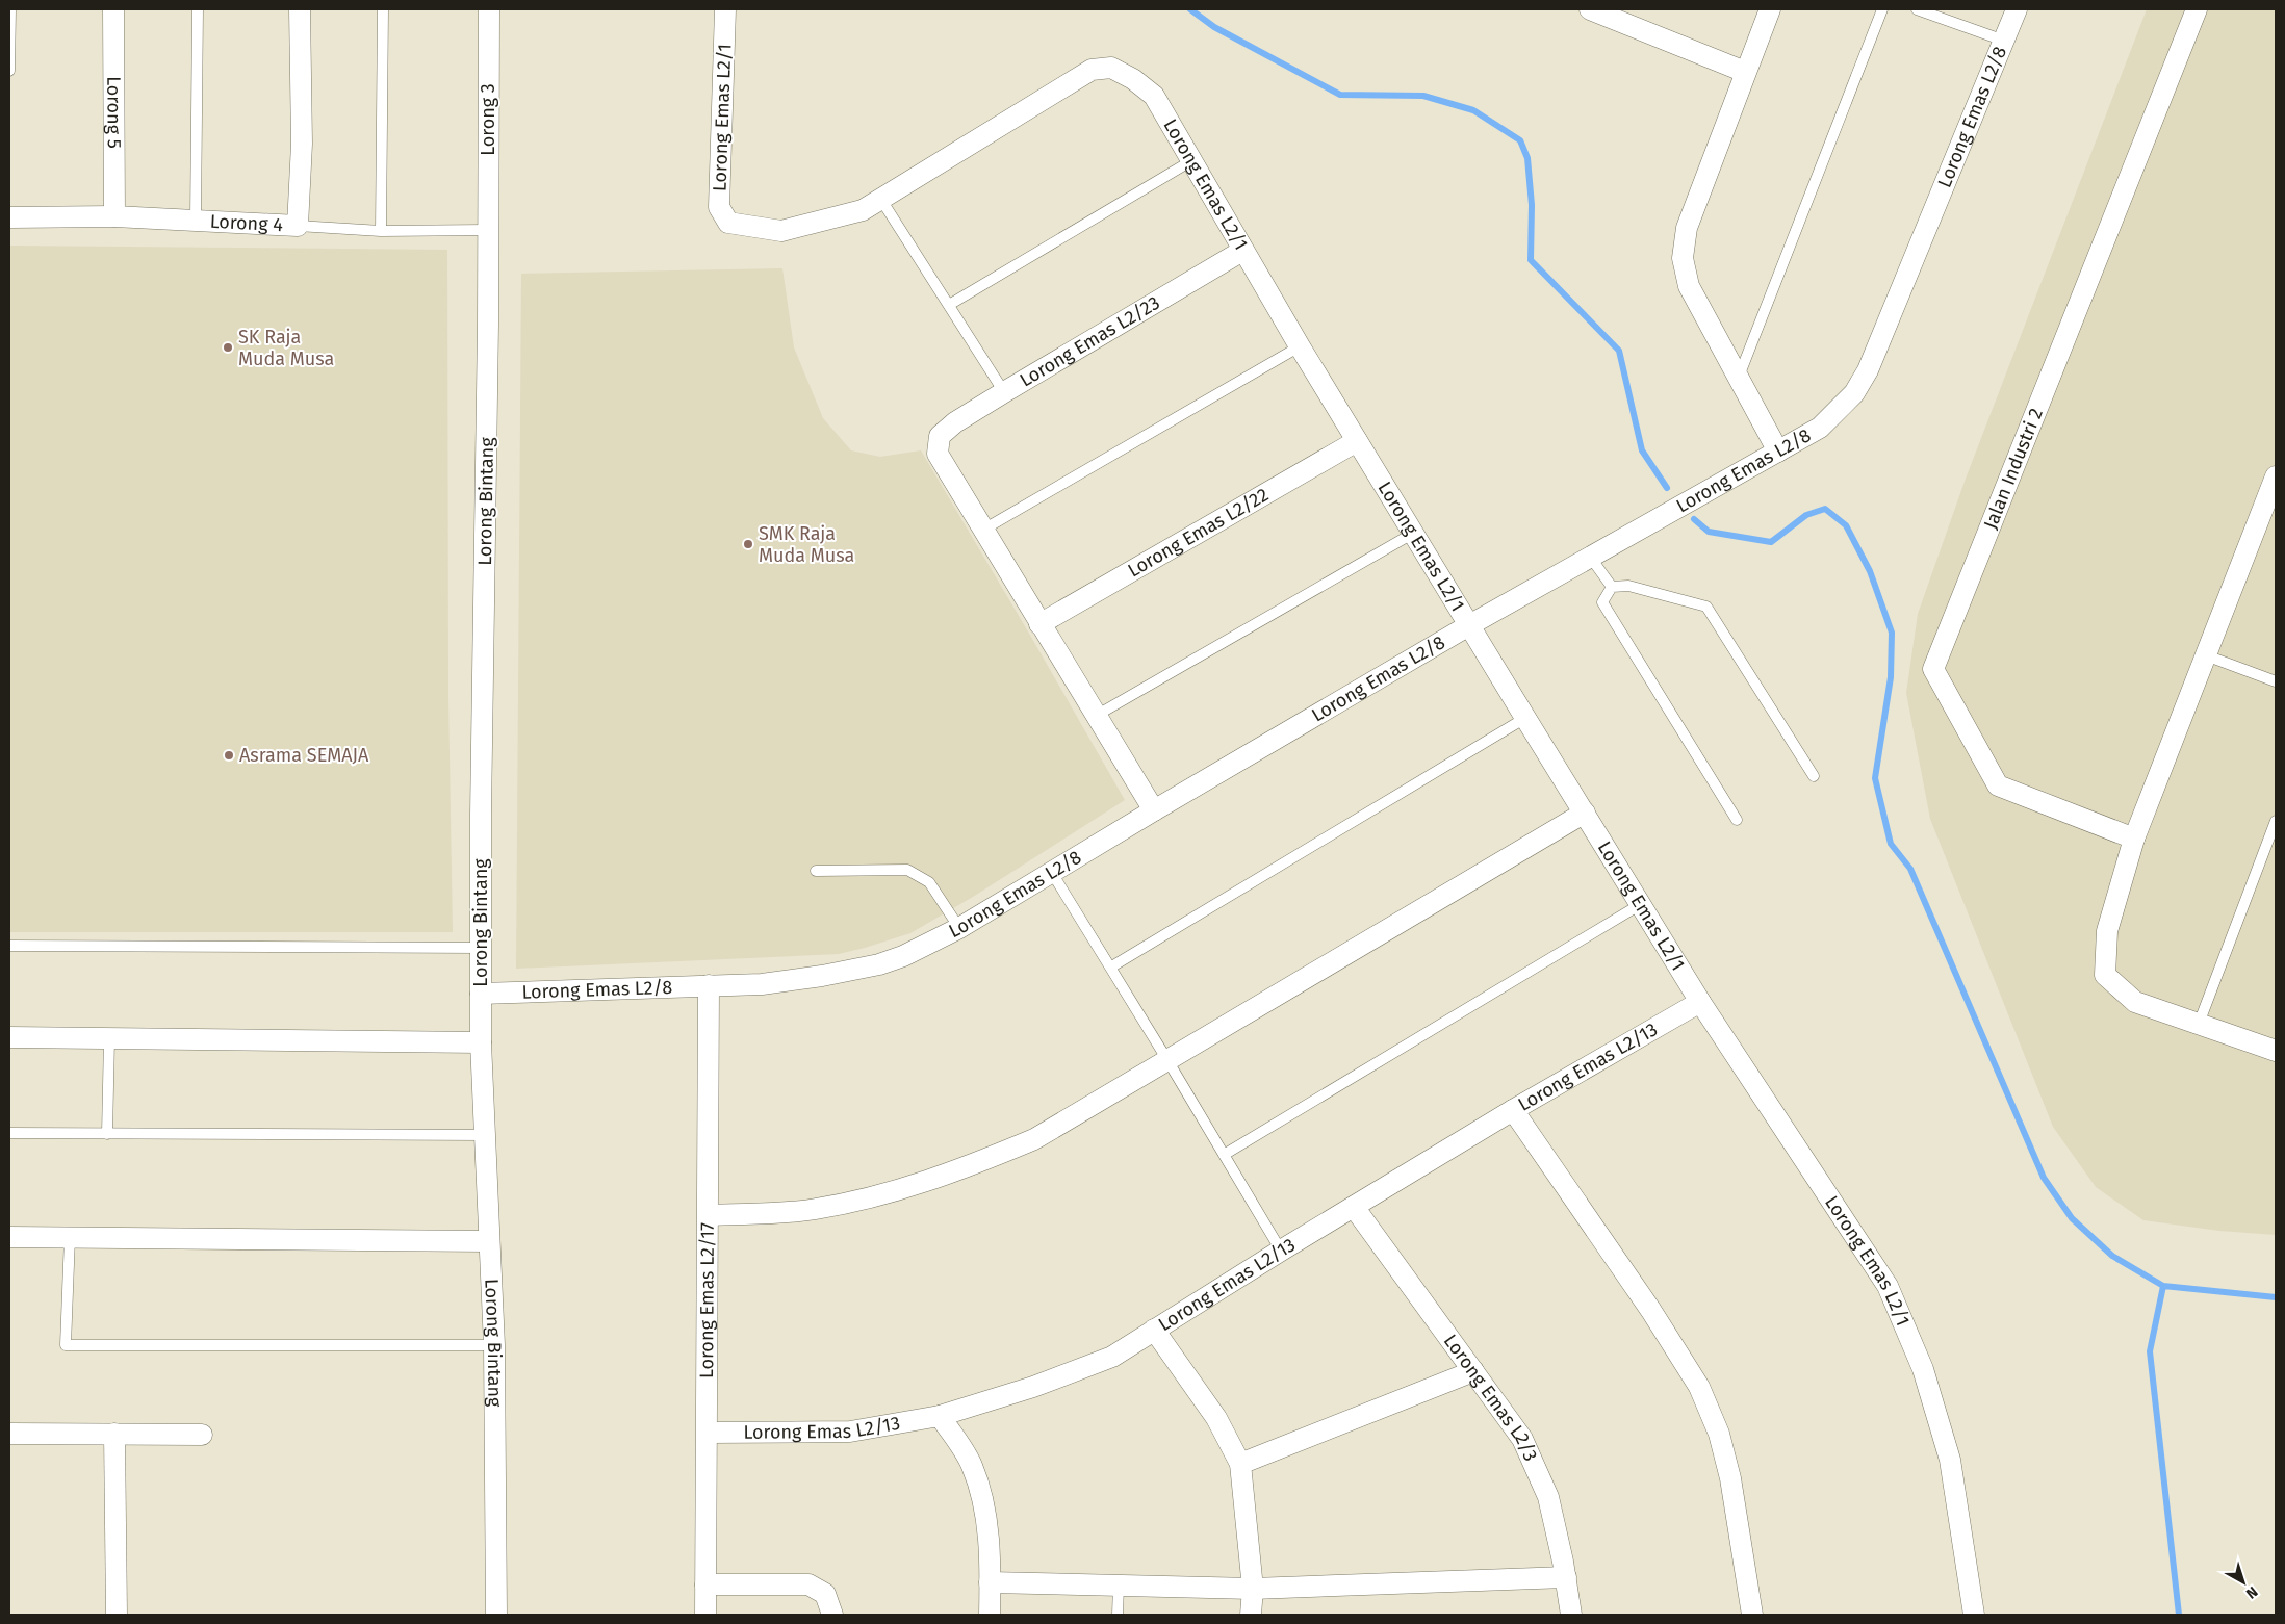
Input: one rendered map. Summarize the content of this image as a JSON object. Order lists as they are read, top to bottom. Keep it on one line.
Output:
{"streets":{"street":["Lorong 5","Lorong Emas L2/8","Lorong Emas L2/1","Lorong 3","Lorong 4","Lorong Emas L2/23","Jalan Industri 2","Lorong Bintang","Lorong Emas L2/22","Lorong Emas L2/13","Lorong Emas L2/17","Lorong Emas L2/3"]},"crossings":[["Lorong 5","Lorong 4"],["Lorong Emas L2/8","Lorong Emas L2/1"],["Lorong Emas L2/8","Lorong Bintang"],["Lorong Emas L2/8","Lorong Emas L2/17"],["Lorong Emas L2/1","Lorong Emas L2/23"],["Lorong Emas L2/1","Lorong Emas L2/22"],["Lorong Emas L2/1","Lorong Emas L2/13"],["Lorong 3","Lorong Bintang"],["Lorong Emas L2/13","Lorong Emas L2/17"],["Lorong Emas L2/13","Lorong Emas L2/3"]],"places":["SK Raja Muda Musa","SMK Raja Muda Musa","Asrama SEMAJA"],"north":"bottom right"}
